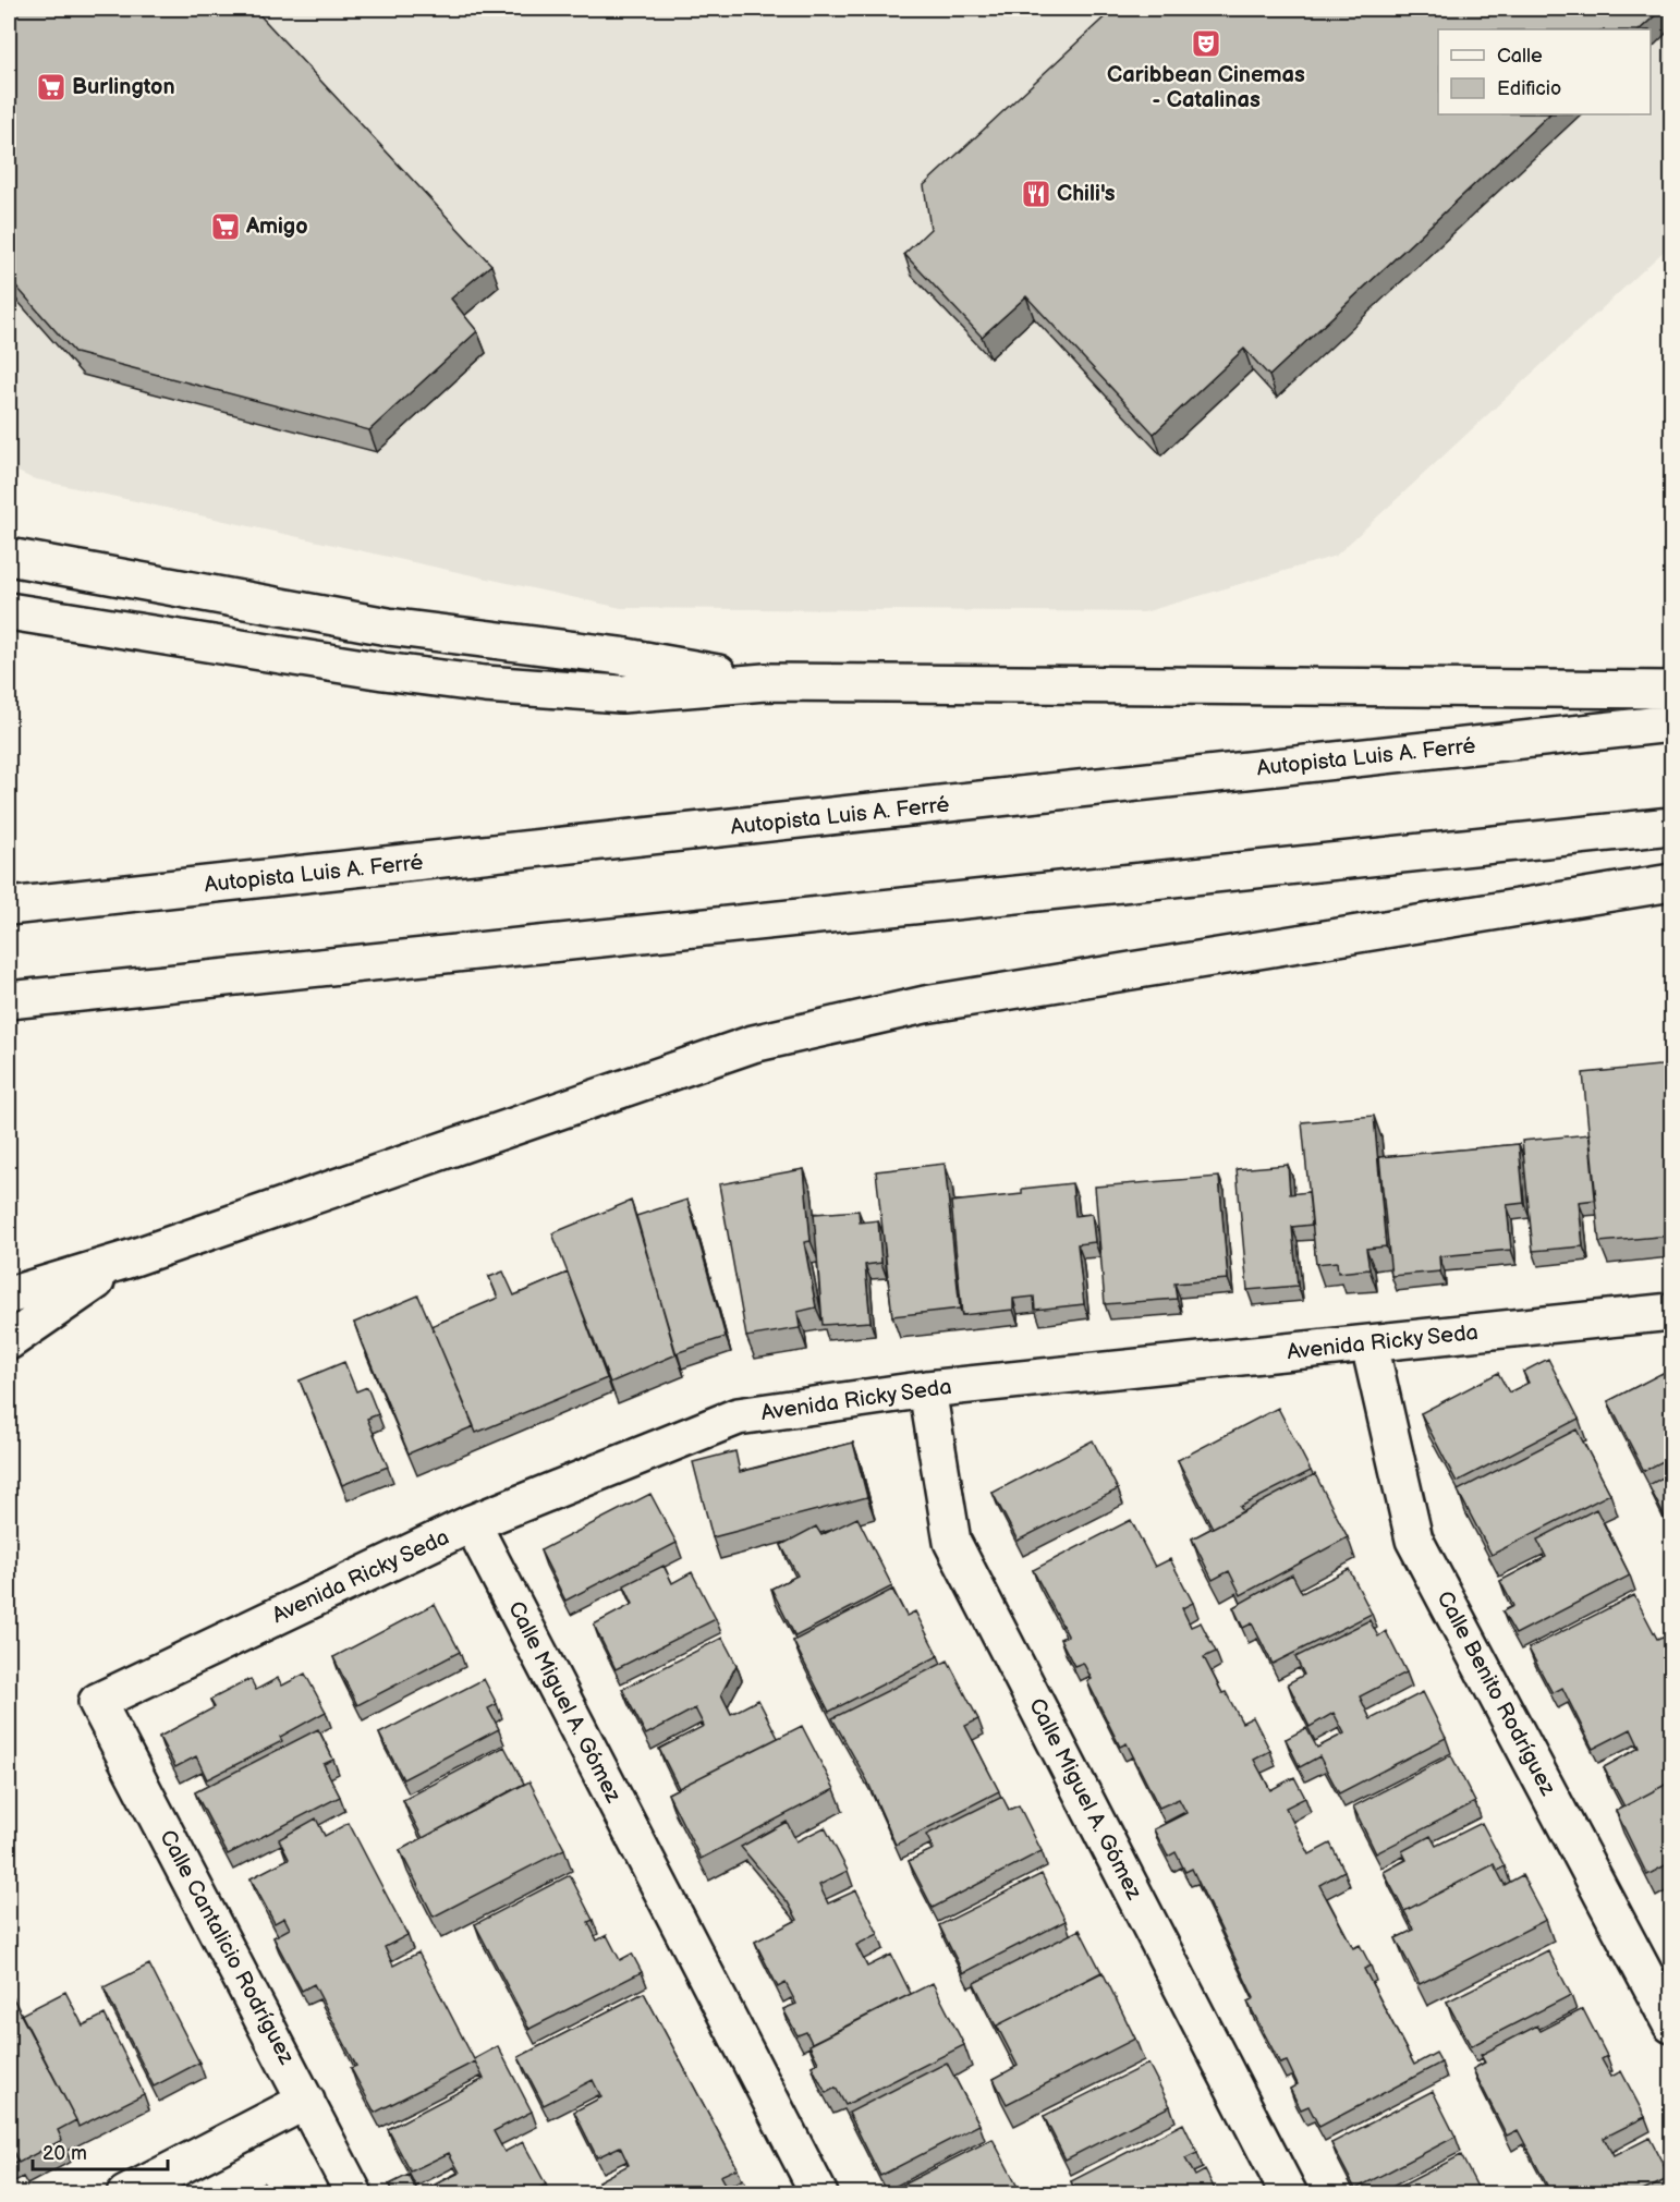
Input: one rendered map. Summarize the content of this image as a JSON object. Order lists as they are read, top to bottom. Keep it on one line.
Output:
{"streets":{"main road":["Autopista Luis A. Ferré","Avenida Ricky Seda","Calle Benito Rodríguez","Calle Miguel A. Gómez","Calle Cantalicio Rodríguez"]},"crossings":[["Avenida Ricky Seda","Calle Benito Rodríguez"],["Avenida Ricky Seda","Calle Miguel A. Gómez"],["Avenida Ricky Seda","Calle Cantalicio Rodríguez"]],"places":{"theatre":["Caribbean Cinemas - Catalinas"],"supermarket":["Burlington","Amigo"],"restaurant":["Chili's"]},"legend":["Calle","Edificio"],"scale_bar":"20 m"}
